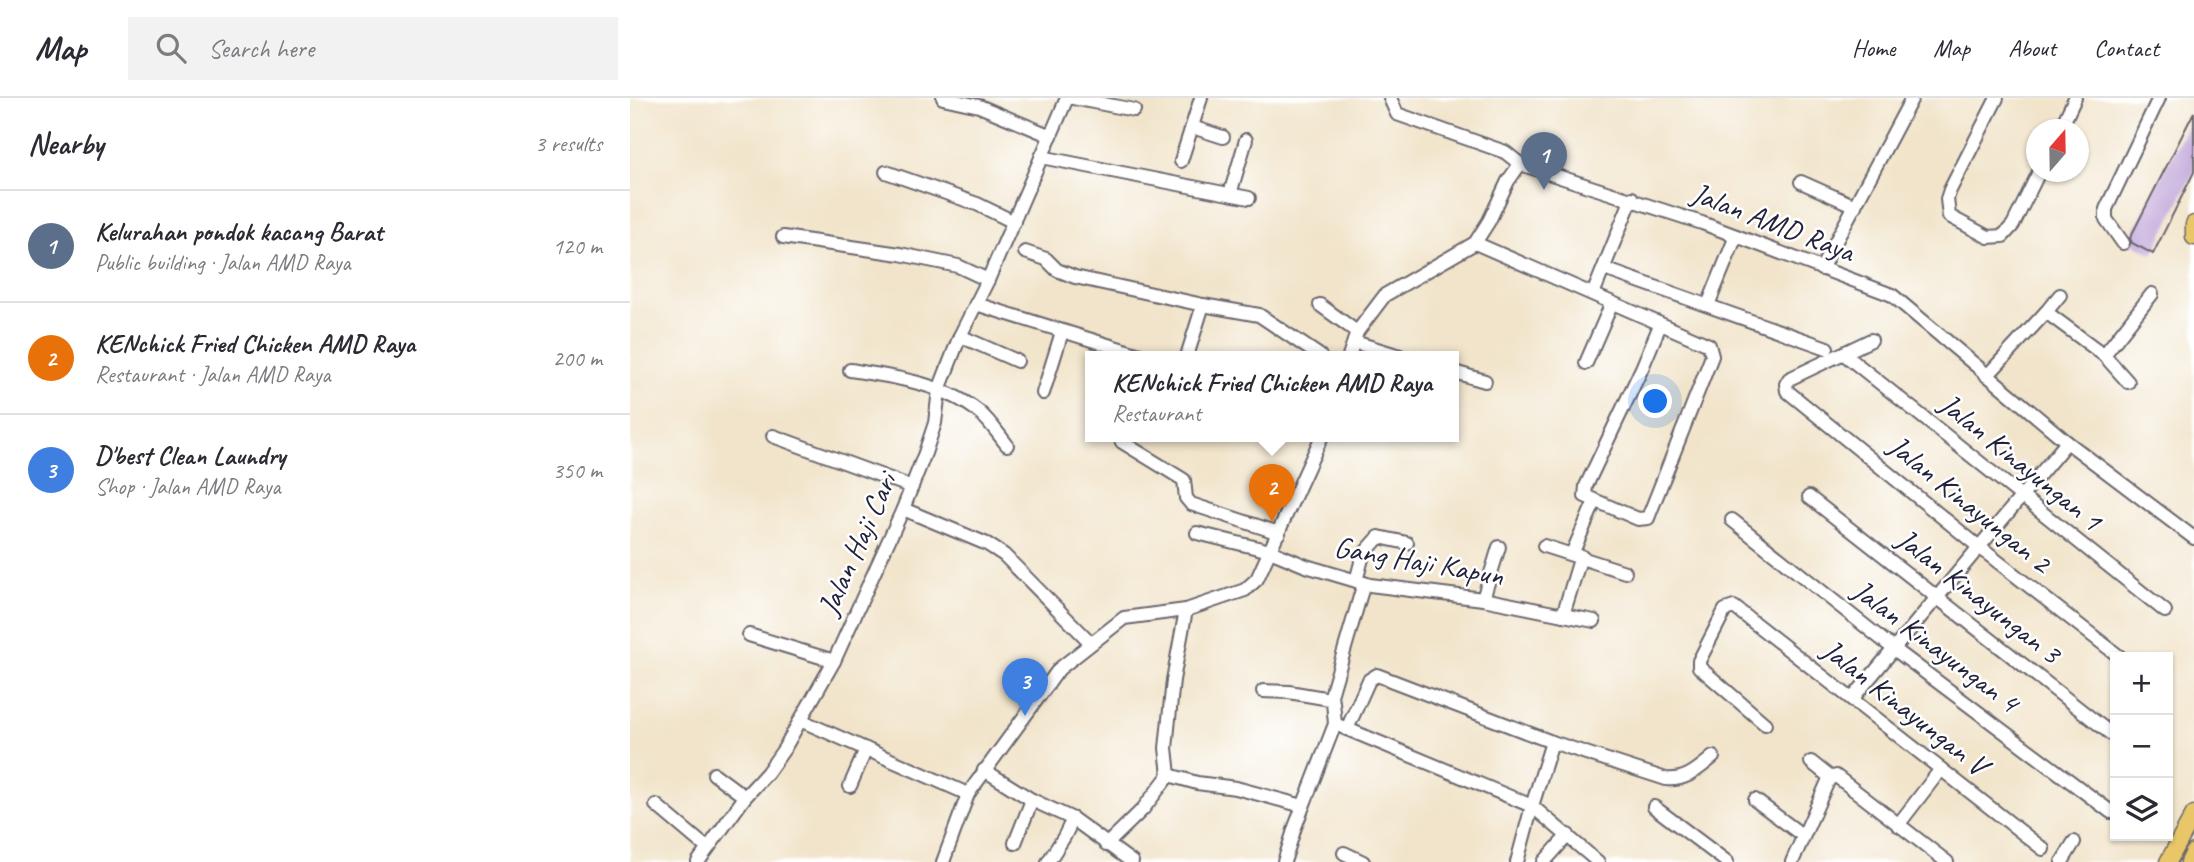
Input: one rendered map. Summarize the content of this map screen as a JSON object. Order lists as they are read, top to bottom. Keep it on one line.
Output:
{"streets":{"street":["Jalan AMD Raya","Jalan Kinayungan 1","Jalan Kinayungan 2","Jalan Haji Cari","Gang Haji Kapun","Jalan Kinayungan 3","Jalan Kinayungan 4","Jalan Kinayungan V"]},"crossings":[["Jalan Kinayungan 1","Jalan Kinayungan 2"]],"north":"top","page":{"header":"Map","search":"Search here","nav":["Home","Map","About","Contact"],"heading":["Nearby","3 results"],"pins":["1","2","3"],"list":[{"mark":"1","name":"Kelurahan pondok kacang Barat","note":"Public building · Jalan AMD Raya","value":"120 m"},{"mark":"2","name":"KENchick Fried Chicken AMD Raya","note":"Restaurant · Jalan AMD Raya","value":"200 m"},{"mark":"3","name":"D'best Clean Laundry","note":"Shop · Jalan AMD Raya","value":"350 m"}],"popup":["KENchick Fried Chicken AMD Raya","Restaurant"],"map_buttons":["+","−"]}}
